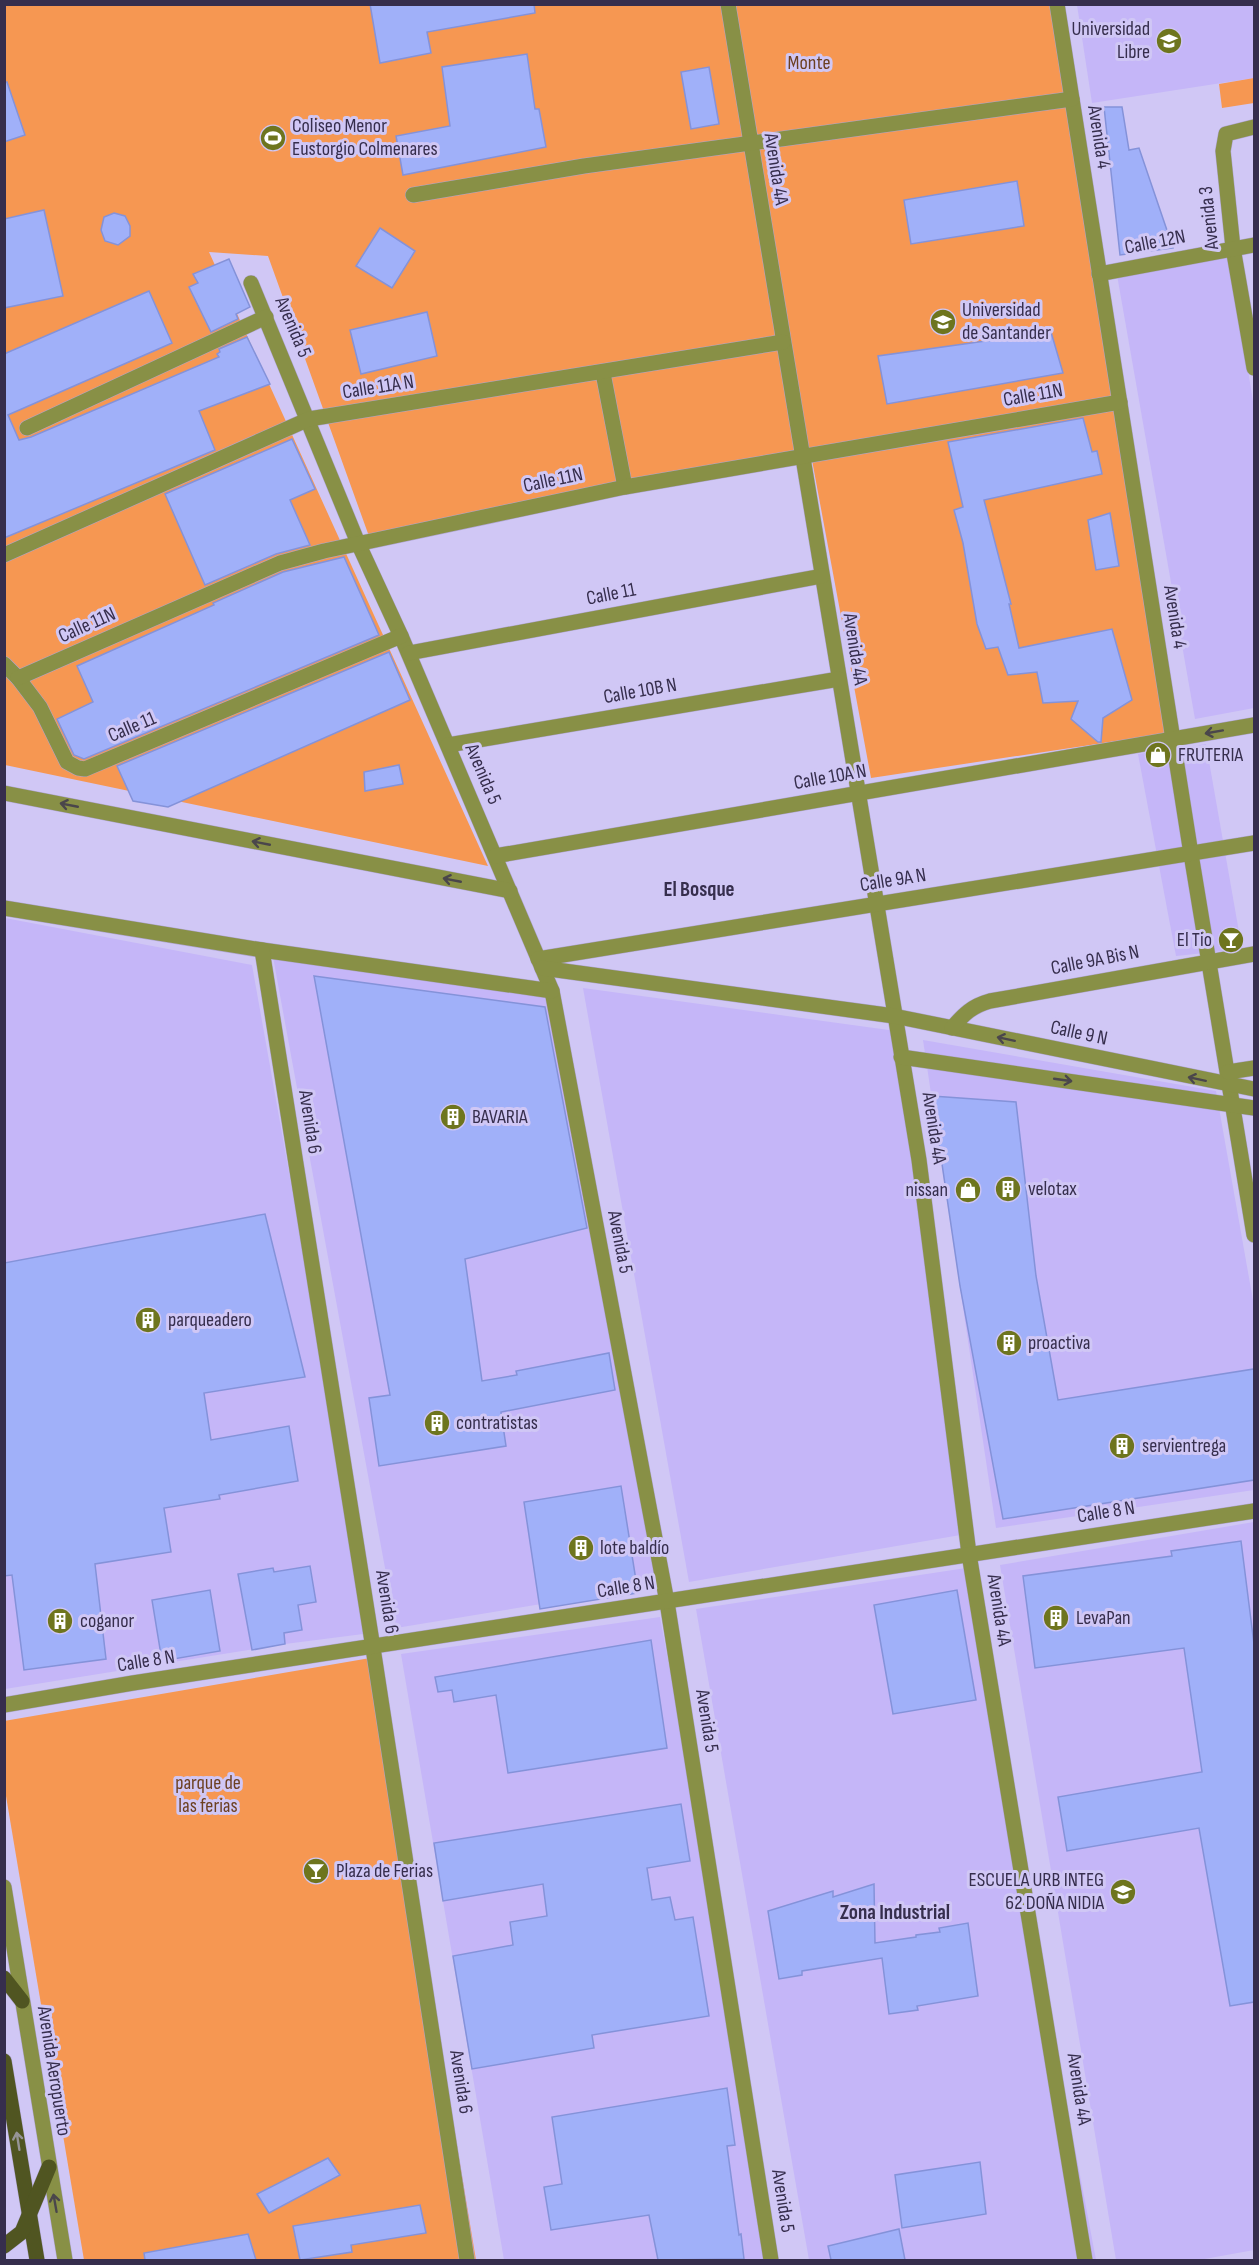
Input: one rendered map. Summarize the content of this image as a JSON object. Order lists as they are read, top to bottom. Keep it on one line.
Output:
{"streets":{"street":["Avenida 4","Avenida 4A","Avenida 3","Calle 12N","Avenida 5","Calle 11A N","Calle 11N","Calle 11","Calle 10B N","Calle 10A N","Calle 9A N","Calle 9A Bis N","Calle 9 N","Avenida 6","Calle 8 N","Avenida Aeropuerto"]},"crossings":[["Avenida 4","Calle 12N"],["Avenida 4","Calle 11N"],["Avenida 4","Calle 10A N"],["Avenida 4","Calle 9A N"],["Avenida 4","Calle 9A Bis N"],["Avenida 4","Calle 9 N"],["Avenida 4A","Calle 11A N"],["Avenida 4A","Calle 11N"],["Avenida 4A","Calle 11"],["Avenida 4A","Calle 10B N"],["Avenida 4A","Calle 10A N"],["Avenida 4A","Calle 9A N"],["Avenida 4A","Calle 9 N"],["Avenida 4A","Calle 8 N"],["Avenida 3","Calle 12N"],["Avenida 5","Calle 11A N"],["Avenida 5","Calle 11N"],["Avenida 5","Calle 11"],["Avenida 5","Calle 10B N"],["Avenida 5","Calle 10A N"],["Avenida 5","Calle 9A N"],["Avenida 5","Calle 9 N"],["Avenida 5","Calle 8 N"],["Calle 11N","Calle 11"],["Calle 9A N","Calle 9 N"],["Calle 9A Bis N","Calle 9 N"],["Avenida 6","Calle 8 N"]],"districts":["El Bosque","Zona Industrial"],"parks":["Monte","parque de las ferias"],"places":{"school or university":["Universidad Libre","Universidad de Santander","ESCUELA URB INTEG 62 DOÑA NIDIA"],"sports":["Coliseo Menor Eustorgio Colmenares"],"shop":["FRUTERIA","nissan"],"bar":["El Tio","Plaza de Ferias"],"building":["BAVARIA","velotax","parqueadero","proactiva","contratistas","servientrega","lote baldío","LevaPan","coganor"]}}
